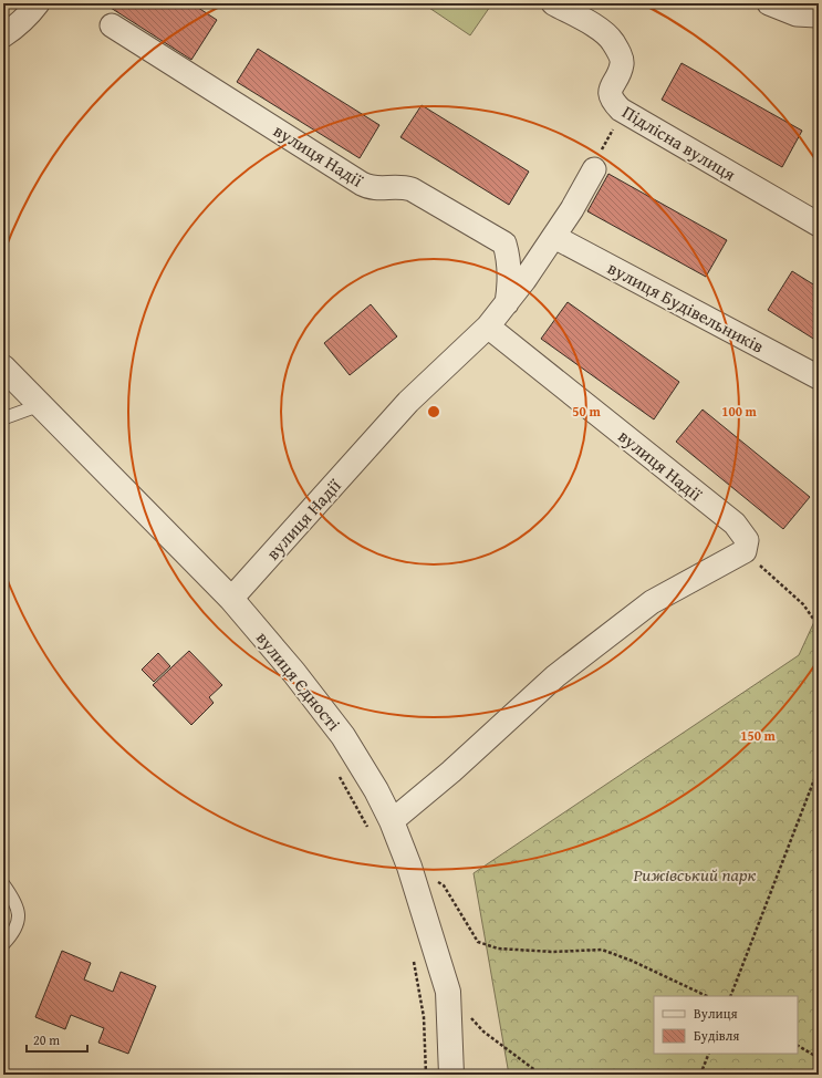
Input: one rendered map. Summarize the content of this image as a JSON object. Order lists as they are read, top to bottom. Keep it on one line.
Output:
{"streets":{"street":["Підлісна вулиця","вулиця Надії","вулиця Будівельників","вулиця Єдності"]},"crossings":[["вулиця Надії","вулиця Будівельників"],["вулиця Надії","вулиця Єдності"]],"parks":["Рижівський парк"],"legend":["Вулиця","Будівля"],"scale_bar":"20 m","rings":["50 m","100 m","150 m"]}
